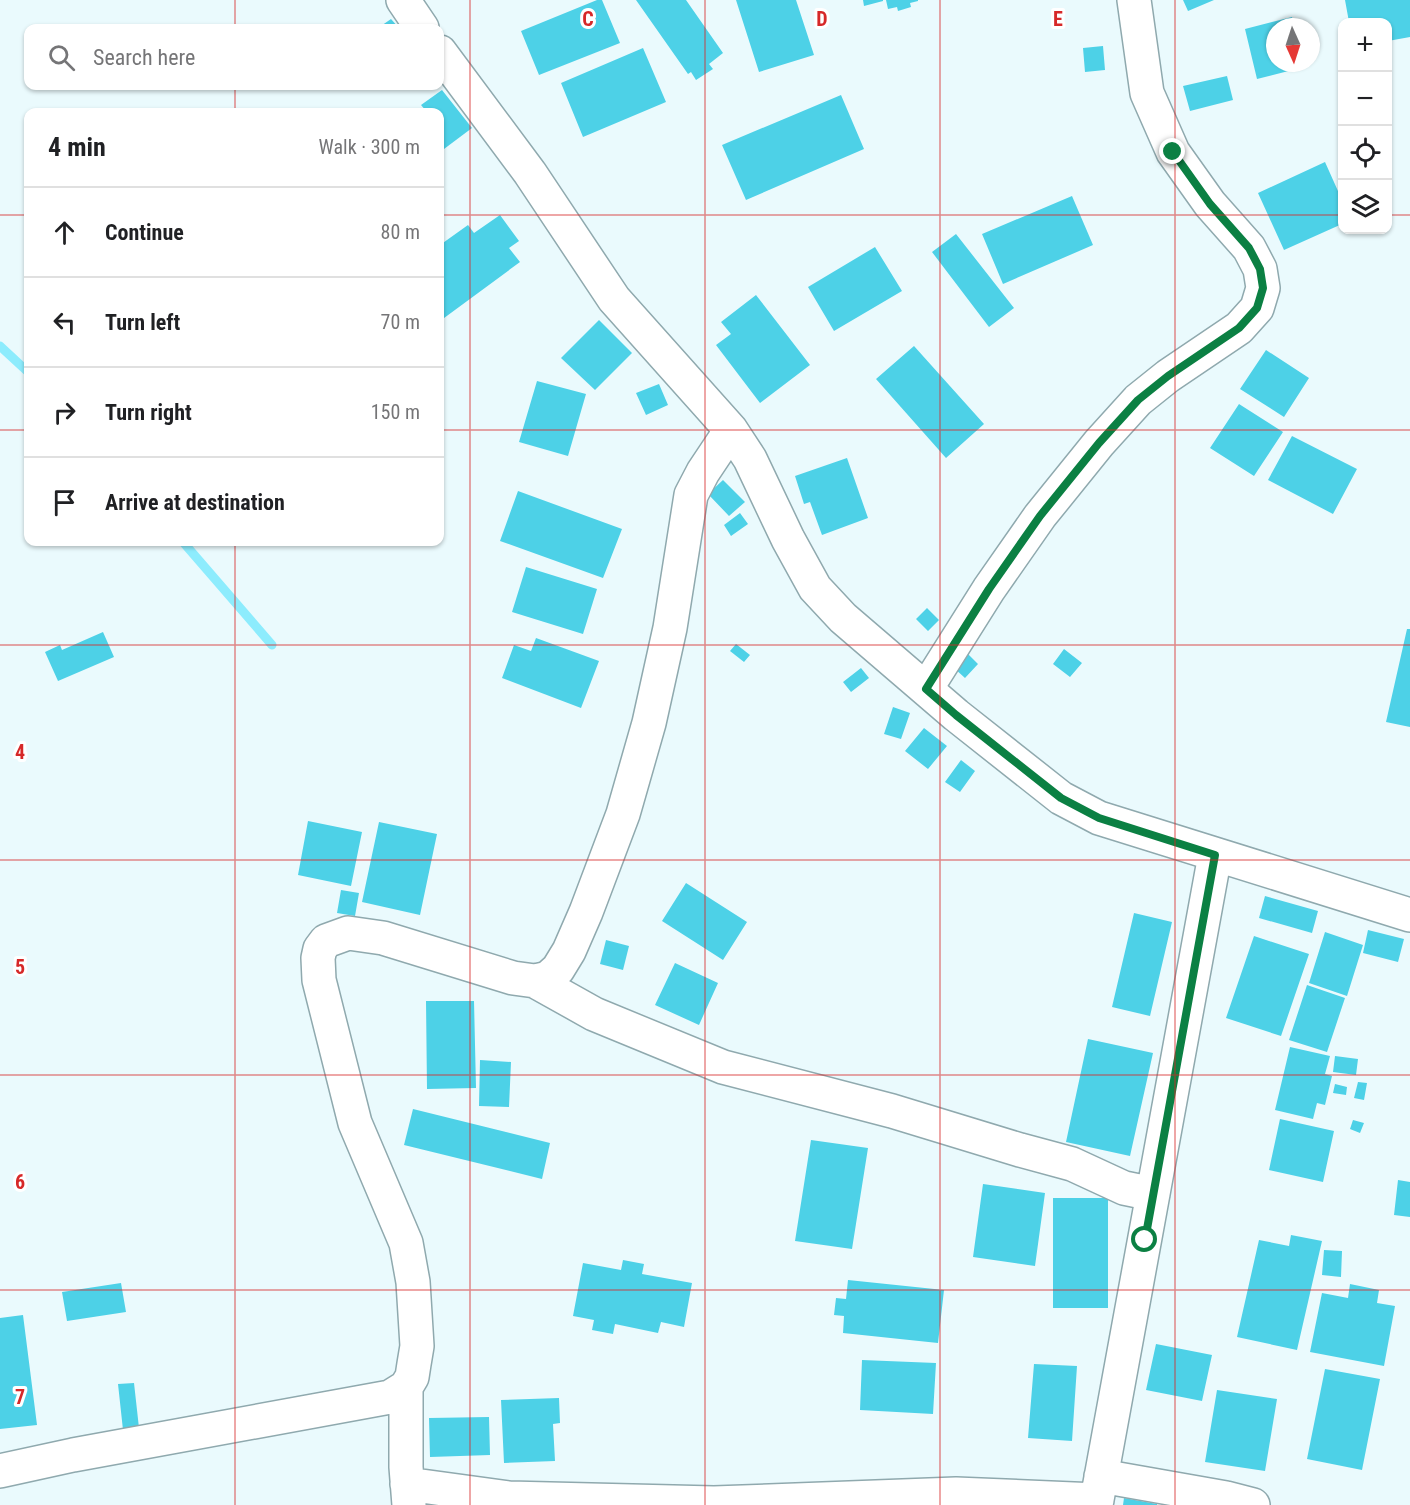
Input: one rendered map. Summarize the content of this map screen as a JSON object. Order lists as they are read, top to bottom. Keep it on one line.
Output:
{"north":"bottom","page":{"map_buttons":["+","−"],"search":"Search here","heading":["4 min","Walk · 300 m"],"list":[["Continue","80 m"],["Turn left","70 m"],["Turn right","150 m"],"Arrive at destination"]},"grid":{"columns":["C","D","E"],"rows":["4","5","6","7"]}}
